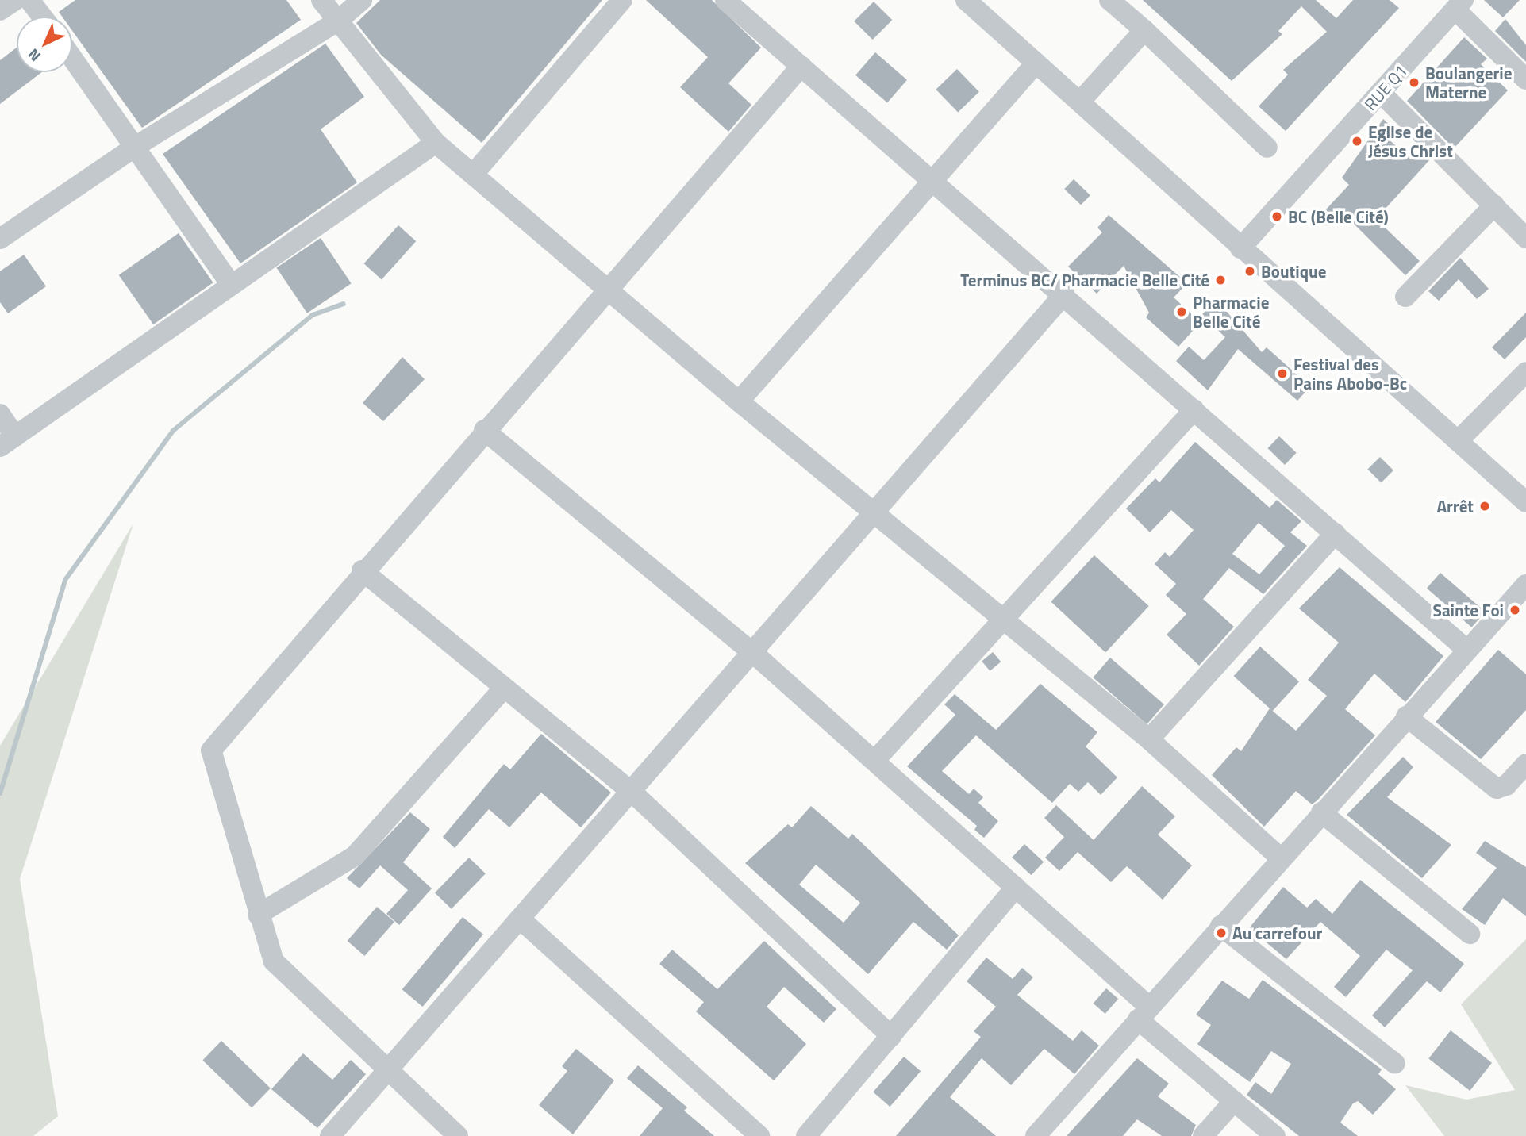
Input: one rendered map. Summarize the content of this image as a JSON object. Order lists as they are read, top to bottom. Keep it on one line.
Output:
{"streets":{"street":["RUE Q1"]},"places":["Boulangerie Materne","Eglise de Jésus Christ","BC (Belle Cité)","Boutique","Terminus BC/ Pharmacie Belle Cité","Pharmacie Belle Cité","Festival des Pains Abobo-Bc","Arrêt","Sainte Foi","Au carrefour"],"north":"bottom left"}
